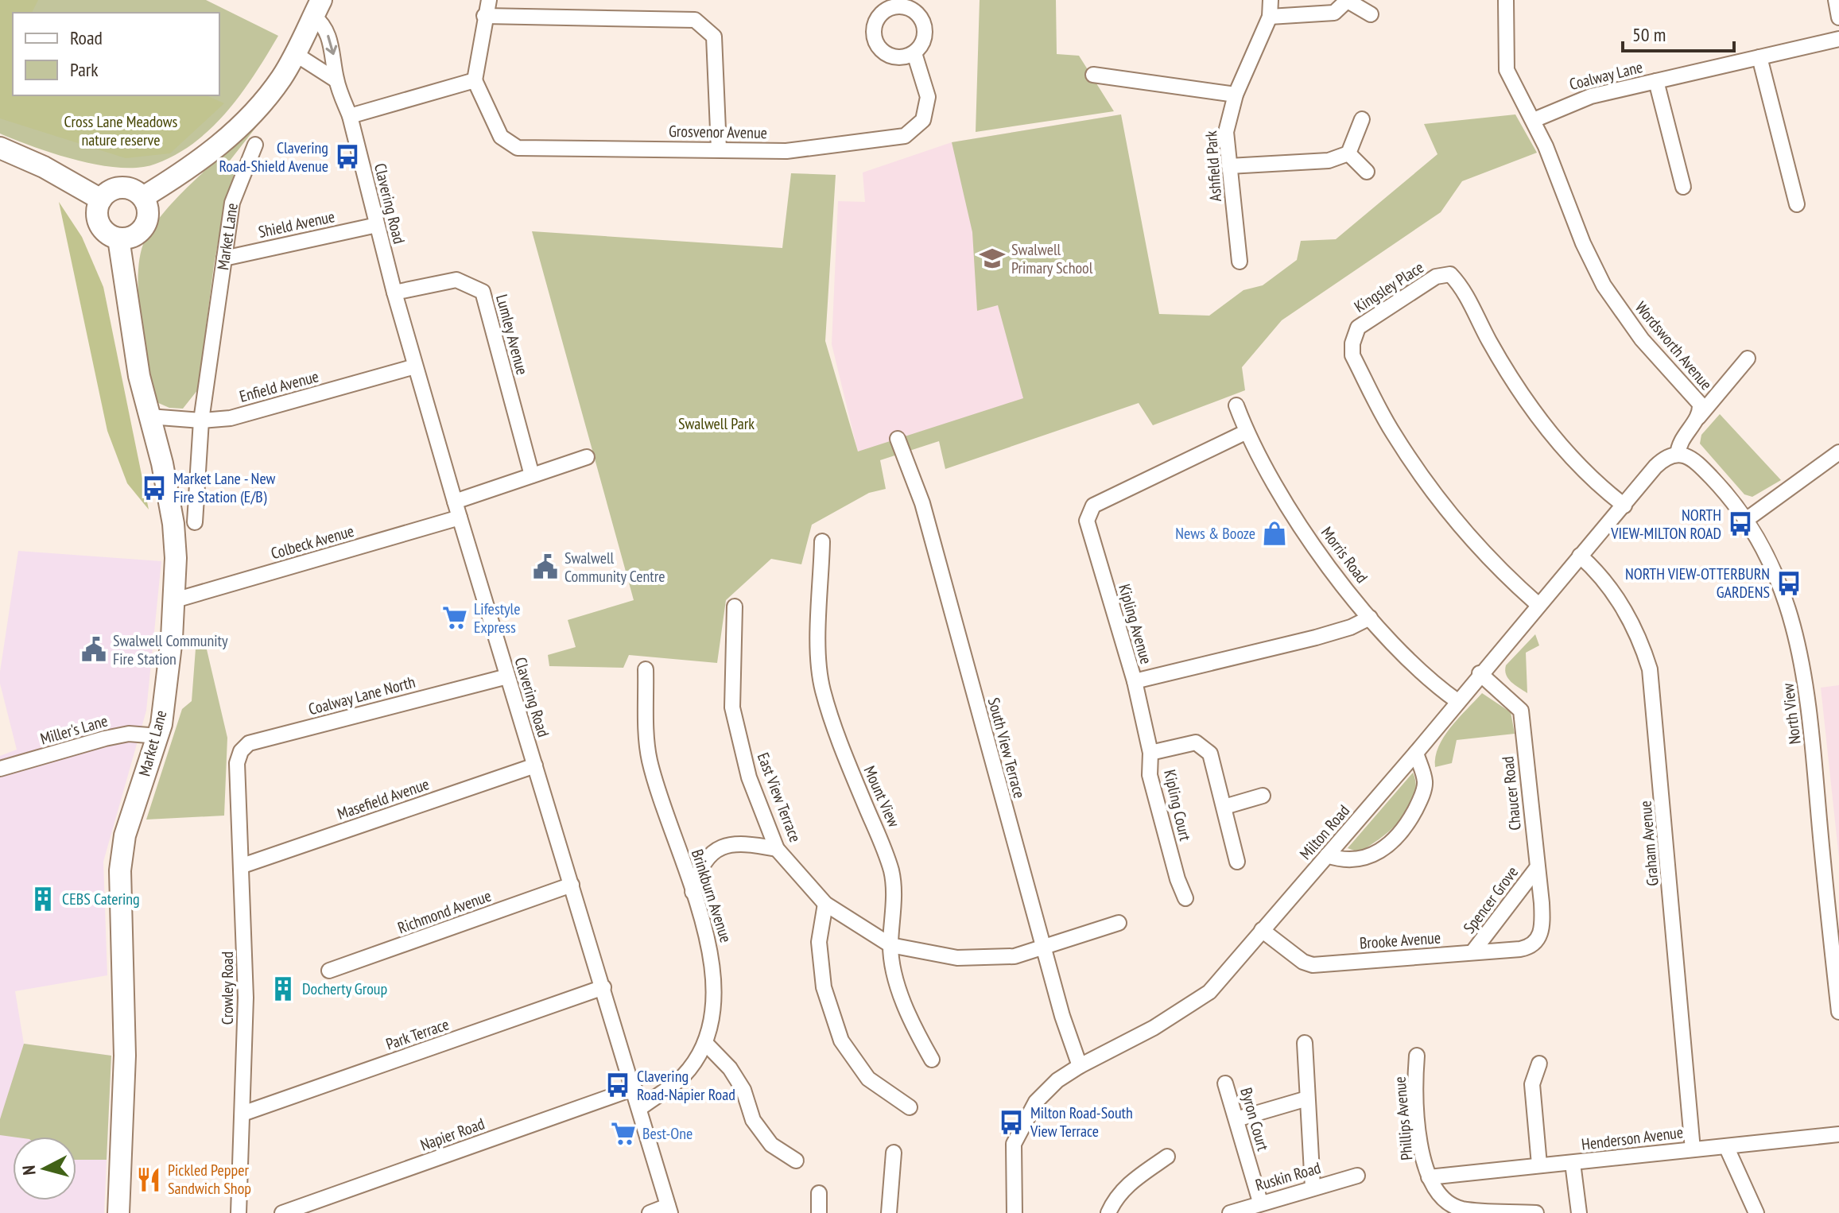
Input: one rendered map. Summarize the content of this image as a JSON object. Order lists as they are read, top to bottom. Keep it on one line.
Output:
{"streets":{"street":["Coalway Lane","Grosvenor Avenue","Ashfield Park","Clavering Road","Shield Avenue","Market Lane","Kingsley Place","Lumley Avenue","Wordsworth Avenue","Enfield Avenue","Colbeck Avenue","Morris Road","Kipling Avenue","Coalway Lane North","North View","Miller's Lane","South View Terrace","Chaucer Road","Mount View","East View Terrace","Masefield Avenue","Kipling Court","Milton Road","Graham Avenue","Brinkburn Avenue","Spencer Grove","Richmond Avenue","Brooke Avenue","Crowley Road","Park Terrace","Phillips Avenue","Byron Court","Napier Road","Henderson Avenue","Ruskin Road"]},"crossings":[["Coalway Lane","Wordsworth Avenue"],["Clavering Road","Shield Avenue"],["Clavering Road","Lumley Avenue"],["Clavering Road","Enfield Avenue"],["Clavering Road","Colbeck Avenue"],["Clavering Road","Coalway Lane North"],["Clavering Road","Masefield Avenue"],["Clavering Road","Brinkburn Avenue"],["Clavering Road","Richmond Avenue"],["Clavering Road","Park Terrace"],["Clavering Road","Napier Road"],["Shield Avenue","Market Lane"],["Market Lane","Enfield Avenue"],["Market Lane","Colbeck Avenue"],["Market Lane","Miller's Lane"],["Kingsley Place","Milton Road"],["Wordsworth Avenue","North View"],["Wordsworth Avenue","Milton Road"],["Morris Road","Kipling Avenue"],["Morris Road","Milton Road"],["Kipling Avenue","Kipling Court"],["Coalway Lane North","Crowley Road"],["North View","Milton Road"],["South View Terrace","East View Terrace"],["South View Terrace","Milton Road"],["Chaucer Road","Milton Road"],["Chaucer Road","Spencer Grove"],["Chaucer Road","Brooke Avenue"],["Mount View","East View Terrace"],["Masefield Avenue","Crowley Road"],["Milton Road","Graham Avenue"],["Milton Road","Brooke Avenue"],["Graham Avenue","Henderson Avenue"],["Spencer Grove","Brooke Avenue"],["Crowley Road","Park Terrace"],["Phillips Avenue","Henderson Avenue"],["Byron Court","Ruskin Road"]],"parks":["Cross Lane Meadows nature reserve","Swalwell Park"],"places":{"bus stop":["Clavering Road-Shield Avenue","Market Lane - New Fire Station (E/B)","NORTH VIEW-MILTON ROAD","NORTH VIEW-OTTERBURN GARDENS","Clavering Road-Napier Road","Milton Road-South View Terrace"],"school or university":["Swalwell Primary School"],"shop":["News & Booze"],"public building":["Swalwell Community Centre","Swalwell Community Fire Station"],"supermarket":["Lifestyle Express","Best-One"],"building":["CEBS Catering","Docherty Group"],"restaurant":["Pickled Pepper Sandwich Shop"]},"legend":["Road","Park"],"scale_bar":"50 m","north":"left"}
